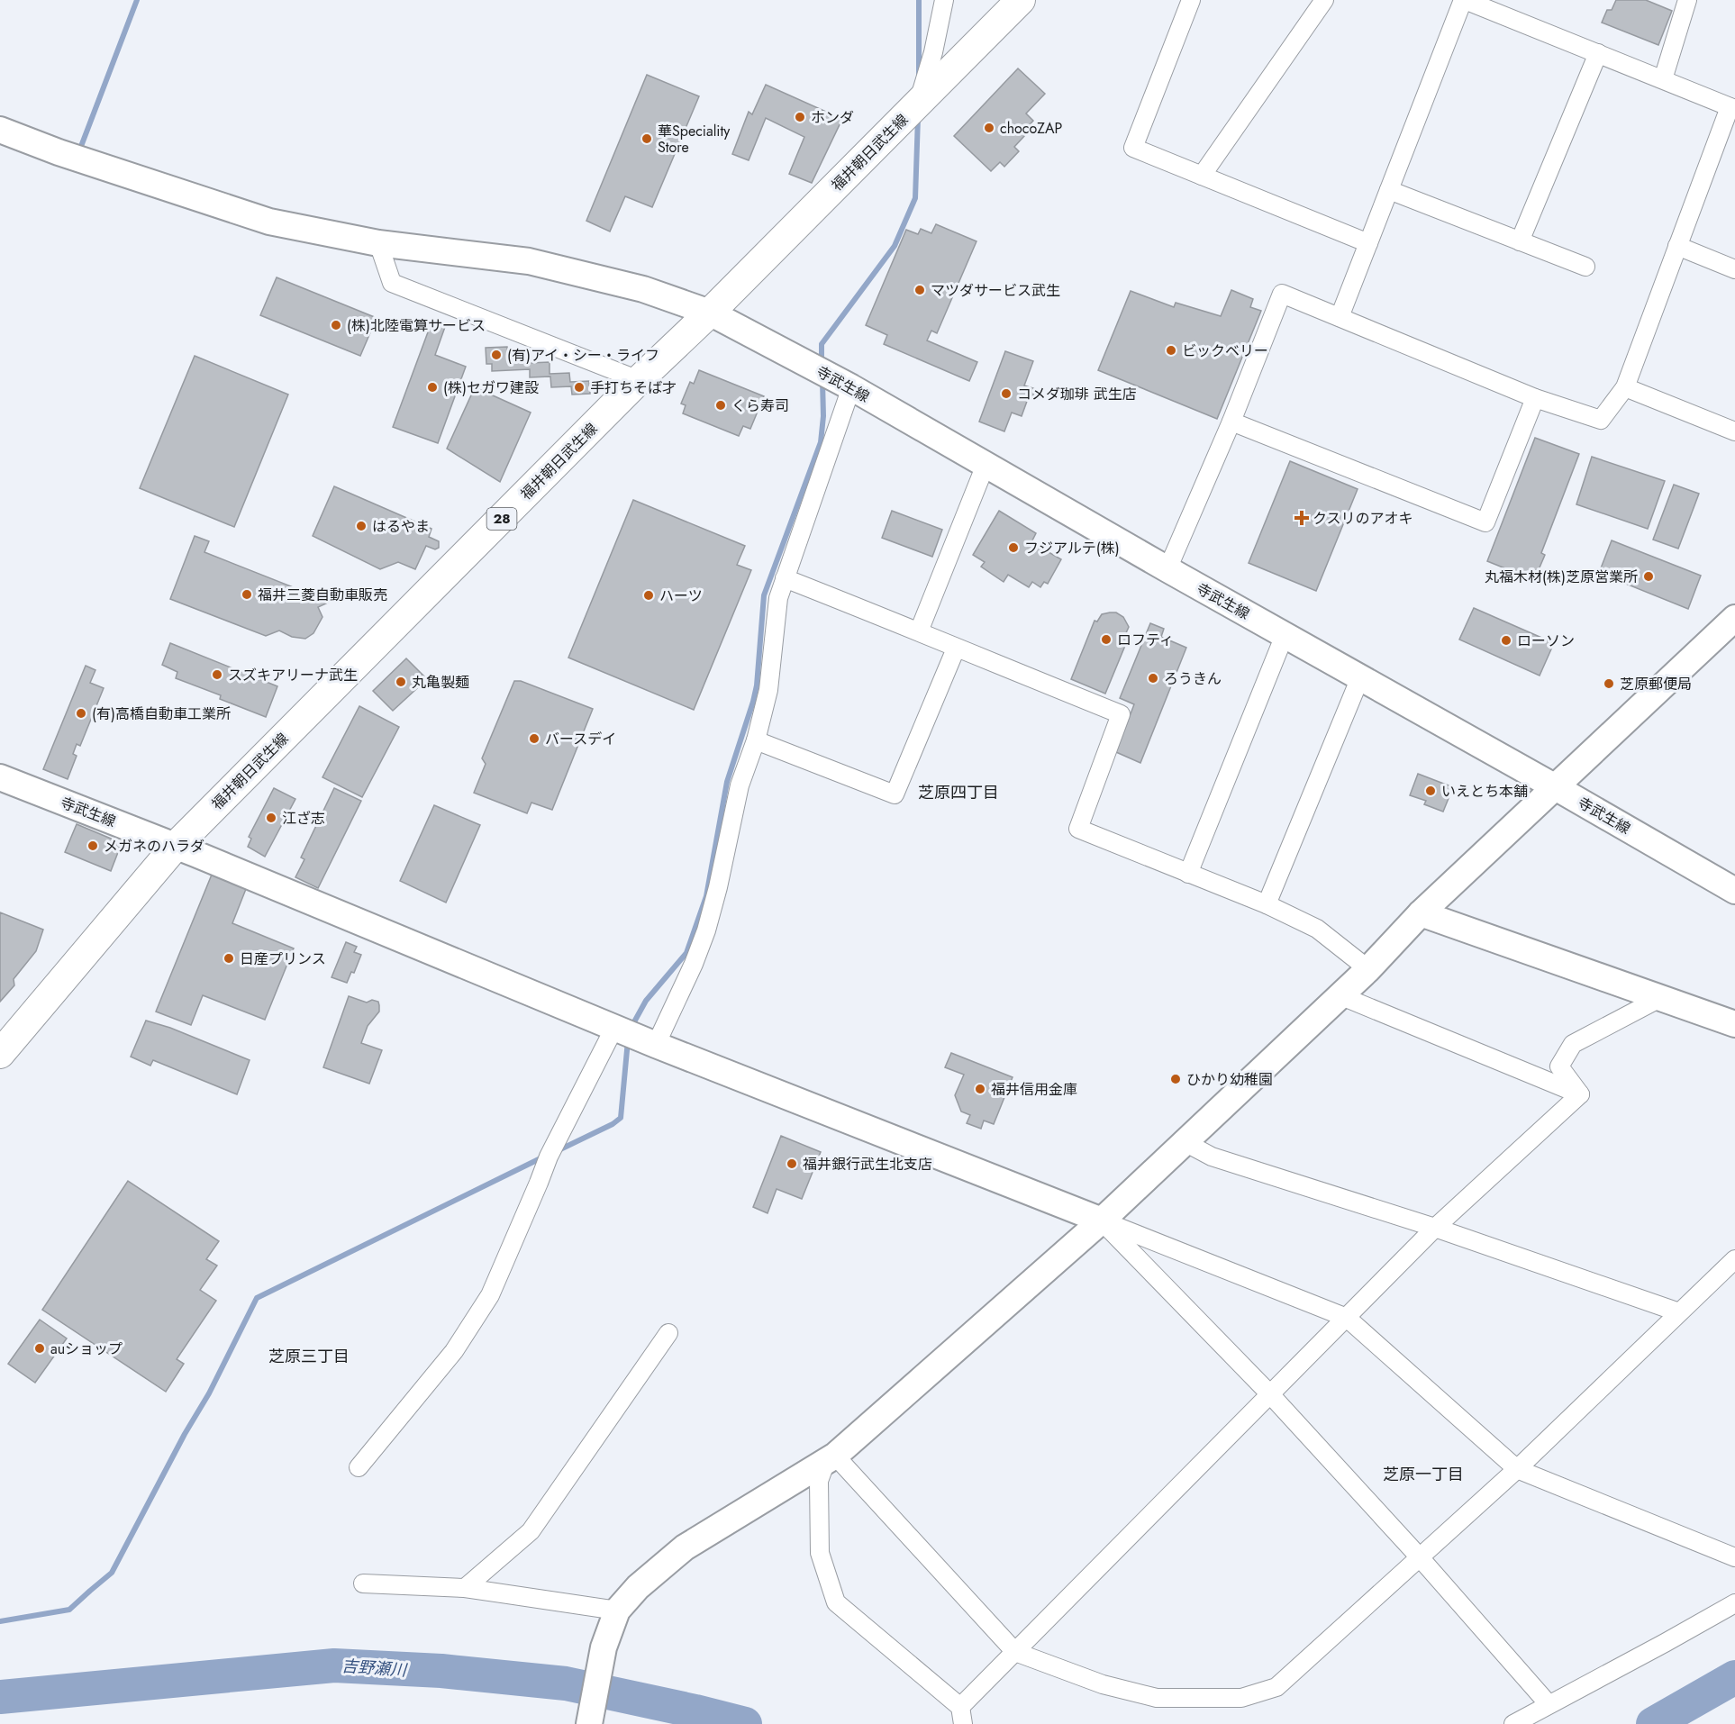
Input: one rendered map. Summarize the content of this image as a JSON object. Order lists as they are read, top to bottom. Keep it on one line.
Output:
{"streets":{"main road":["福井朝日武生線","28"],"street":["寺武生線"]},"crossings":[["福井朝日武生線","寺武生線"]],"districts":["芝原四丁目","芝原三丁目","芝原一丁目"],"water":["吉野瀬川"],"places":{"other":["ホンダ","chocoZAP","華Speciality Store","マツダサービス武生","(株)北陸電算サービス","ビックベリー","(有)アイ・シー・ライフ","(株)セガワ建設","手打ちそば才","コメダ珈琲 武生店","くら寿司","はるやま","フジアルテ(株)","丸福木材(株)芝原営業所","福井三菱自動車販売","ハーツ","ロフティ","ローソン","スズキアリーナ武生","ろうきん","丸亀製麺","芝原郵便局","(有)高橋自動車工業所","バースデイ","いえとち本舗","江ざ志","メガネのハラダ","日産プリンス","ひかり幼稚園","福井信用金庫","福井銀行武生北支店","auショップ"],"health":["クスリのアオキ"]}}
